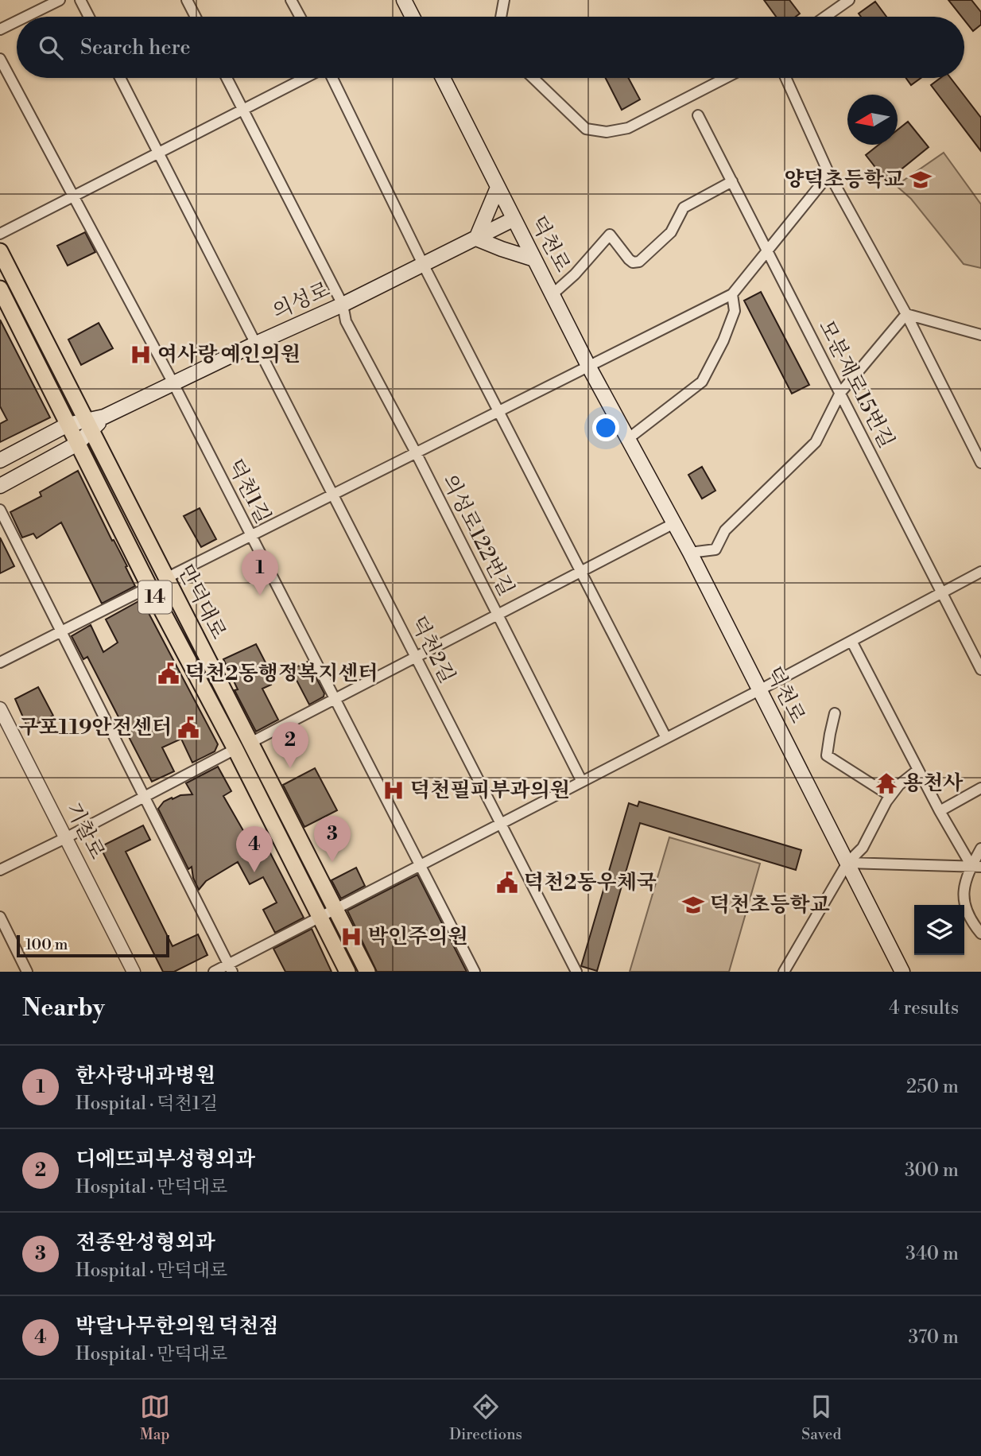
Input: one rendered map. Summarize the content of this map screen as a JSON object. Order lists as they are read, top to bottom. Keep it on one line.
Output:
{"streets":{"main road":["덕천로","의성로","14","만덕대로"],"street":["모분재로15번길","덕천1길","의성로122번길","덕천2길","기찰로"]},"crossings":[["덕천로","의성로"],["의성로","덕천1길"],["의성로","의성로122번길"],["의성로","만덕대로"],["의성로","덕천2길"]],"places":{"school or university":["양덕초등학교","덕천초등학교"],"hospital":["여사랑 예인의원","덕천필피부과의원","박인주의원"],"public building":["덕천2동행정복지센터","구포119안전센터","덕천2동우체국"],"temple":["용천사"]},"scale_bar":"100 m","north":"left","page":{"search":"Search here","pins":["1","2","3","4"],"scale":"100 m","heading":["Nearby","4 results"],"list":[{"mark":"1","name":"한사랑내과병원","note":"Hospital · 덕천1길","value":"250 m"},{"mark":"2","name":"디에뜨피부성형외과","note":"Hospital · 만덕대로","value":"300 m"},{"mark":"3","name":"전종완성형외과","note":"Hospital · 만덕대로","value":"340 m"},{"mark":"4","name":"박달나무한의원 덕천점","note":"Hospital · 만덕대로","value":"370 m"}],"nav":["Map","Directions","Saved"]}}
